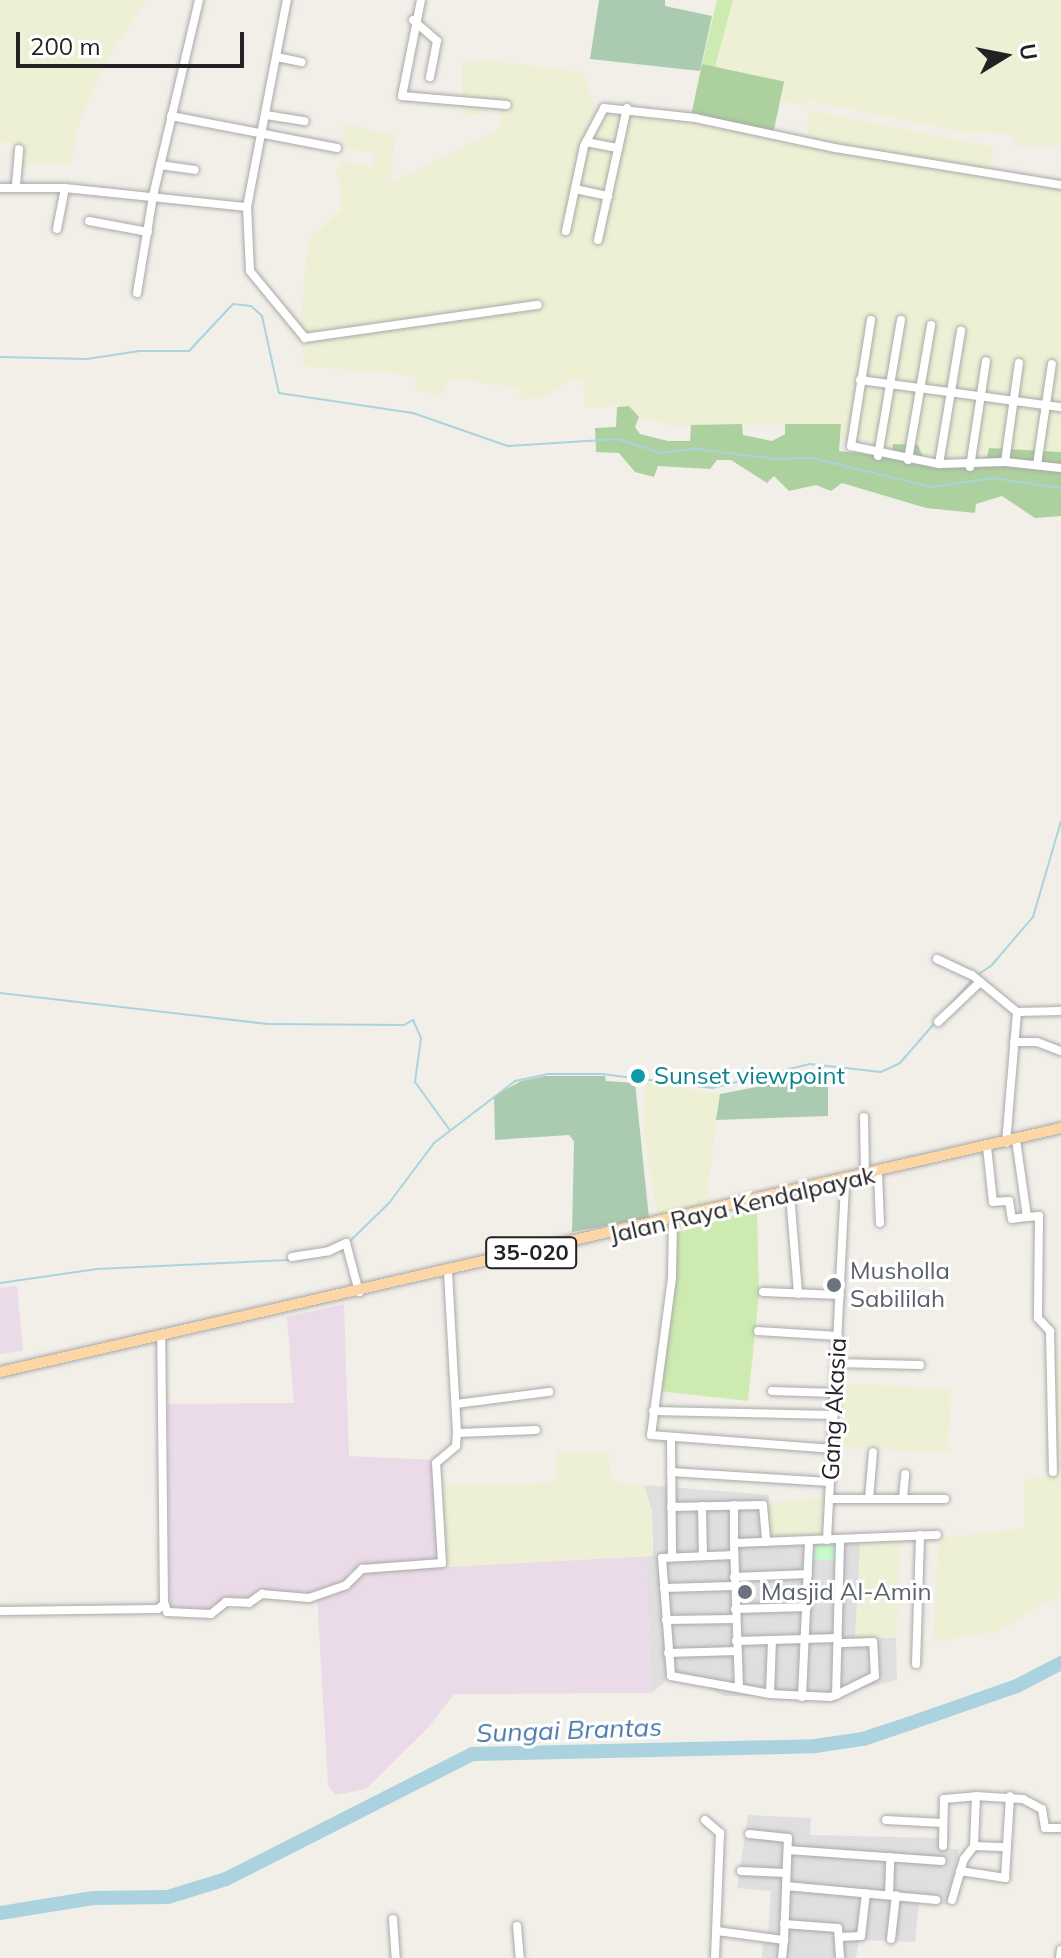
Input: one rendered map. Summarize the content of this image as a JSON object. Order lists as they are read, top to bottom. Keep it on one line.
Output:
{"streets":{"main road":["Jalan Raya Kendalpayak","35-020"],"street":["Gang Akasia"]},"crossings":[["Jalan Raya Kendalpayak","Gang Akasia"]],"water":["Sungai Brantas"],"places":["Sunset viewpoint","Musholla Sabililah","Masjid Al-Amin"],"scale_bar":"200 m","north":"right"}
